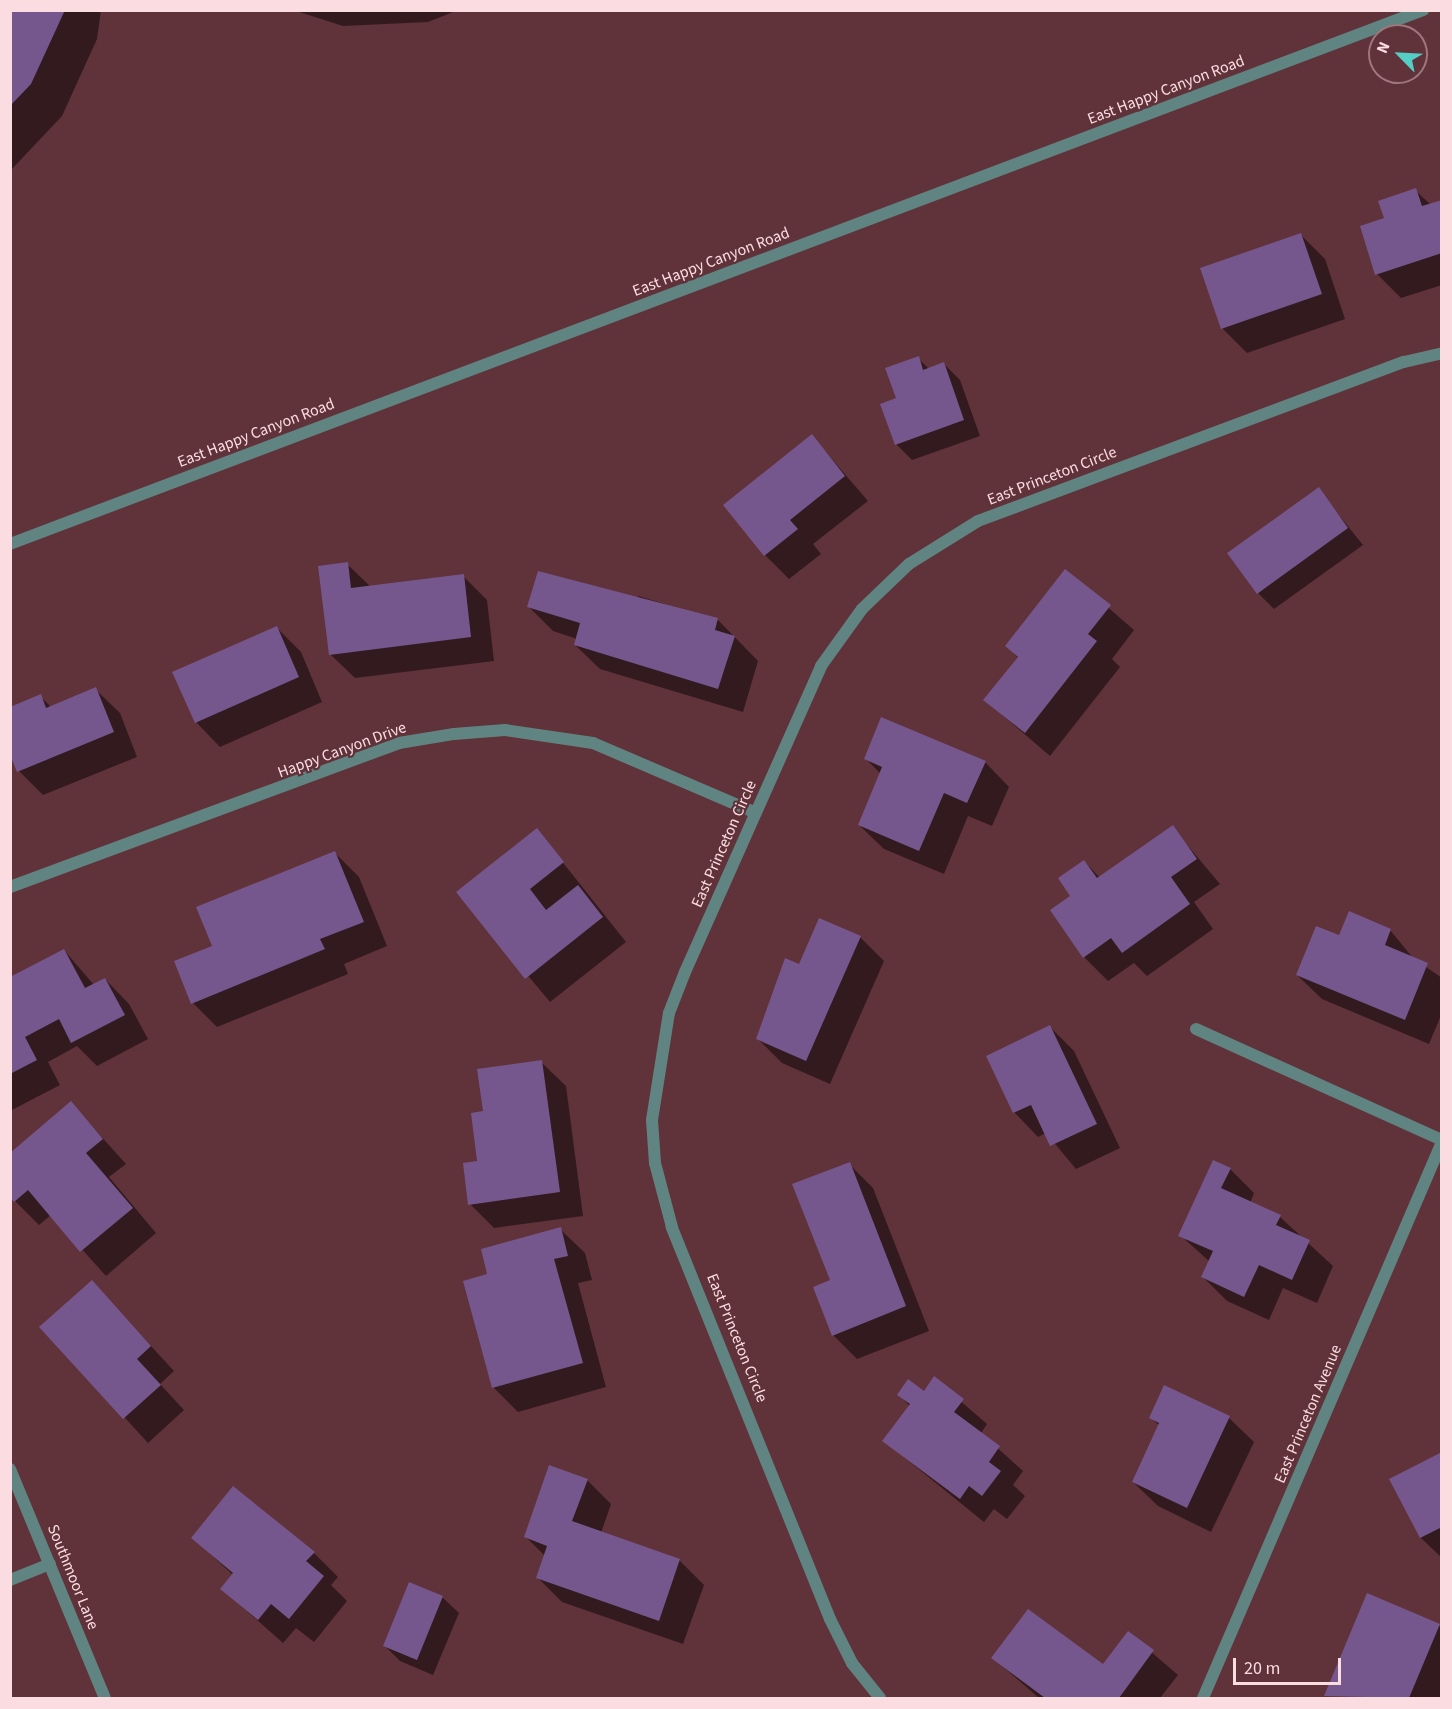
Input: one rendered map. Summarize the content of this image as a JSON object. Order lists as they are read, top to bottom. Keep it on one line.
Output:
{"streets":{"street":["East Happy Canyon Road","East Princeton Circle","Happy Canyon Drive","East Princeton Avenue","Southmoor Lane"]},"crossings":[["East Princeton Circle","Happy Canyon Drive"]],"scale_bar":"20 m","north":"top left"}
